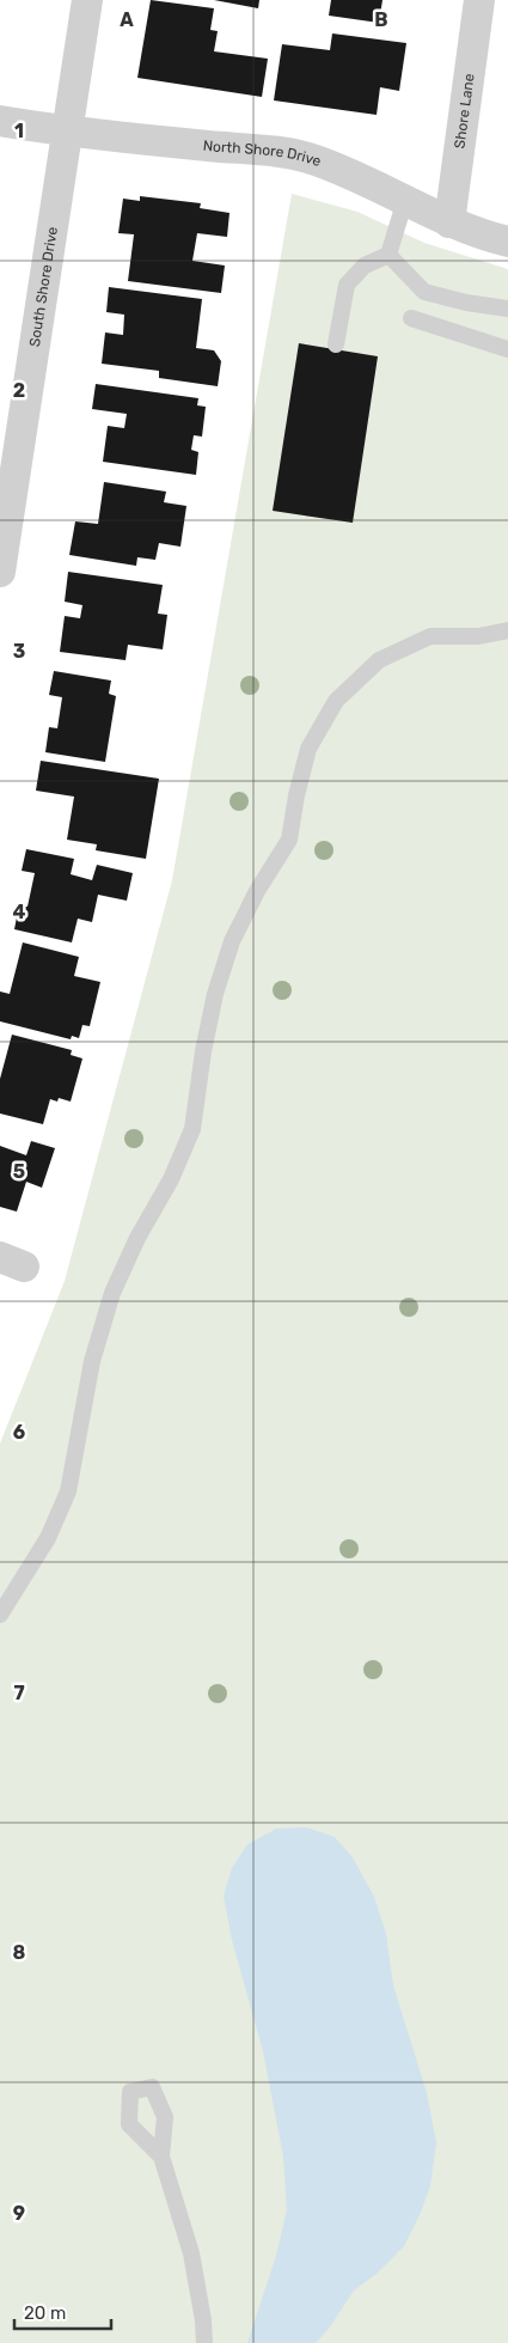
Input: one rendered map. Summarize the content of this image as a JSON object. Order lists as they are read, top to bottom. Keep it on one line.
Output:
{"streets":{"street":["Shore Lane","North Shore Drive","South Shore Drive"]},"crossings":[["Shore Lane","North Shore Drive"],["North Shore Drive","South Shore Drive"]],"scale_bar":"20 m","grid":{"columns":["A","B"],"rows":["1","2","3","4","5","6","7","8","9"]}}
